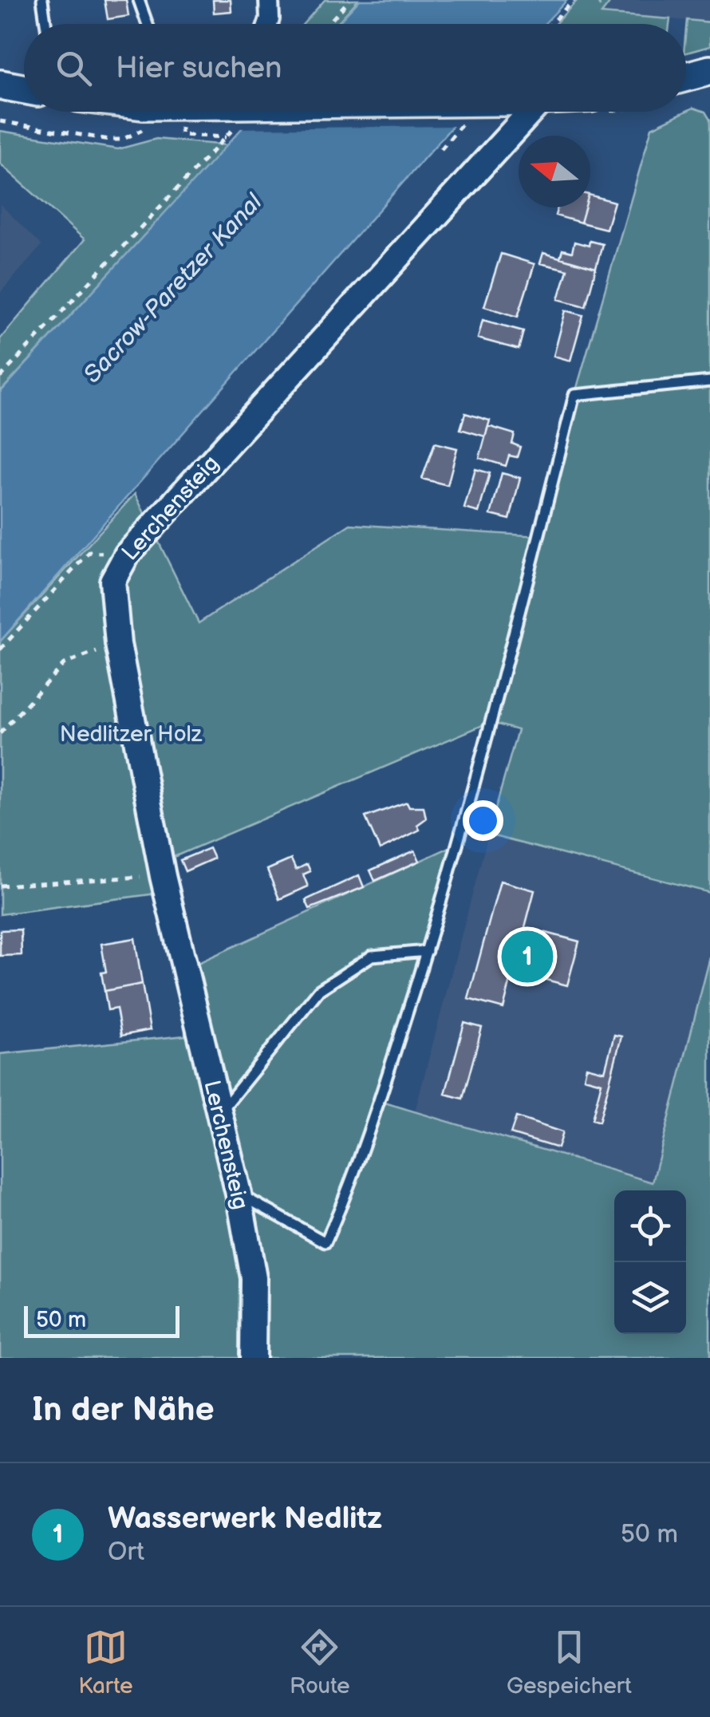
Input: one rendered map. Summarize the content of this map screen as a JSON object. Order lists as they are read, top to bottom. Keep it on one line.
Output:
{"streets":{"street":["Lerchensteig"]},"water":["Sacrow-Paretzer Kanal"],"parks":["Nedlitzer Holz"],"scale_bar":"50 m","north":"left","page":{"search":"Hier suchen","pins":"1","scale":"50 m","heading":"In der Nähe","list":[{"mark":"1","name":"Wasserwerk Nedlitz","note":"Ort","value":"50 m"}],"nav":["Karte","Route","Gespeichert"]}}
